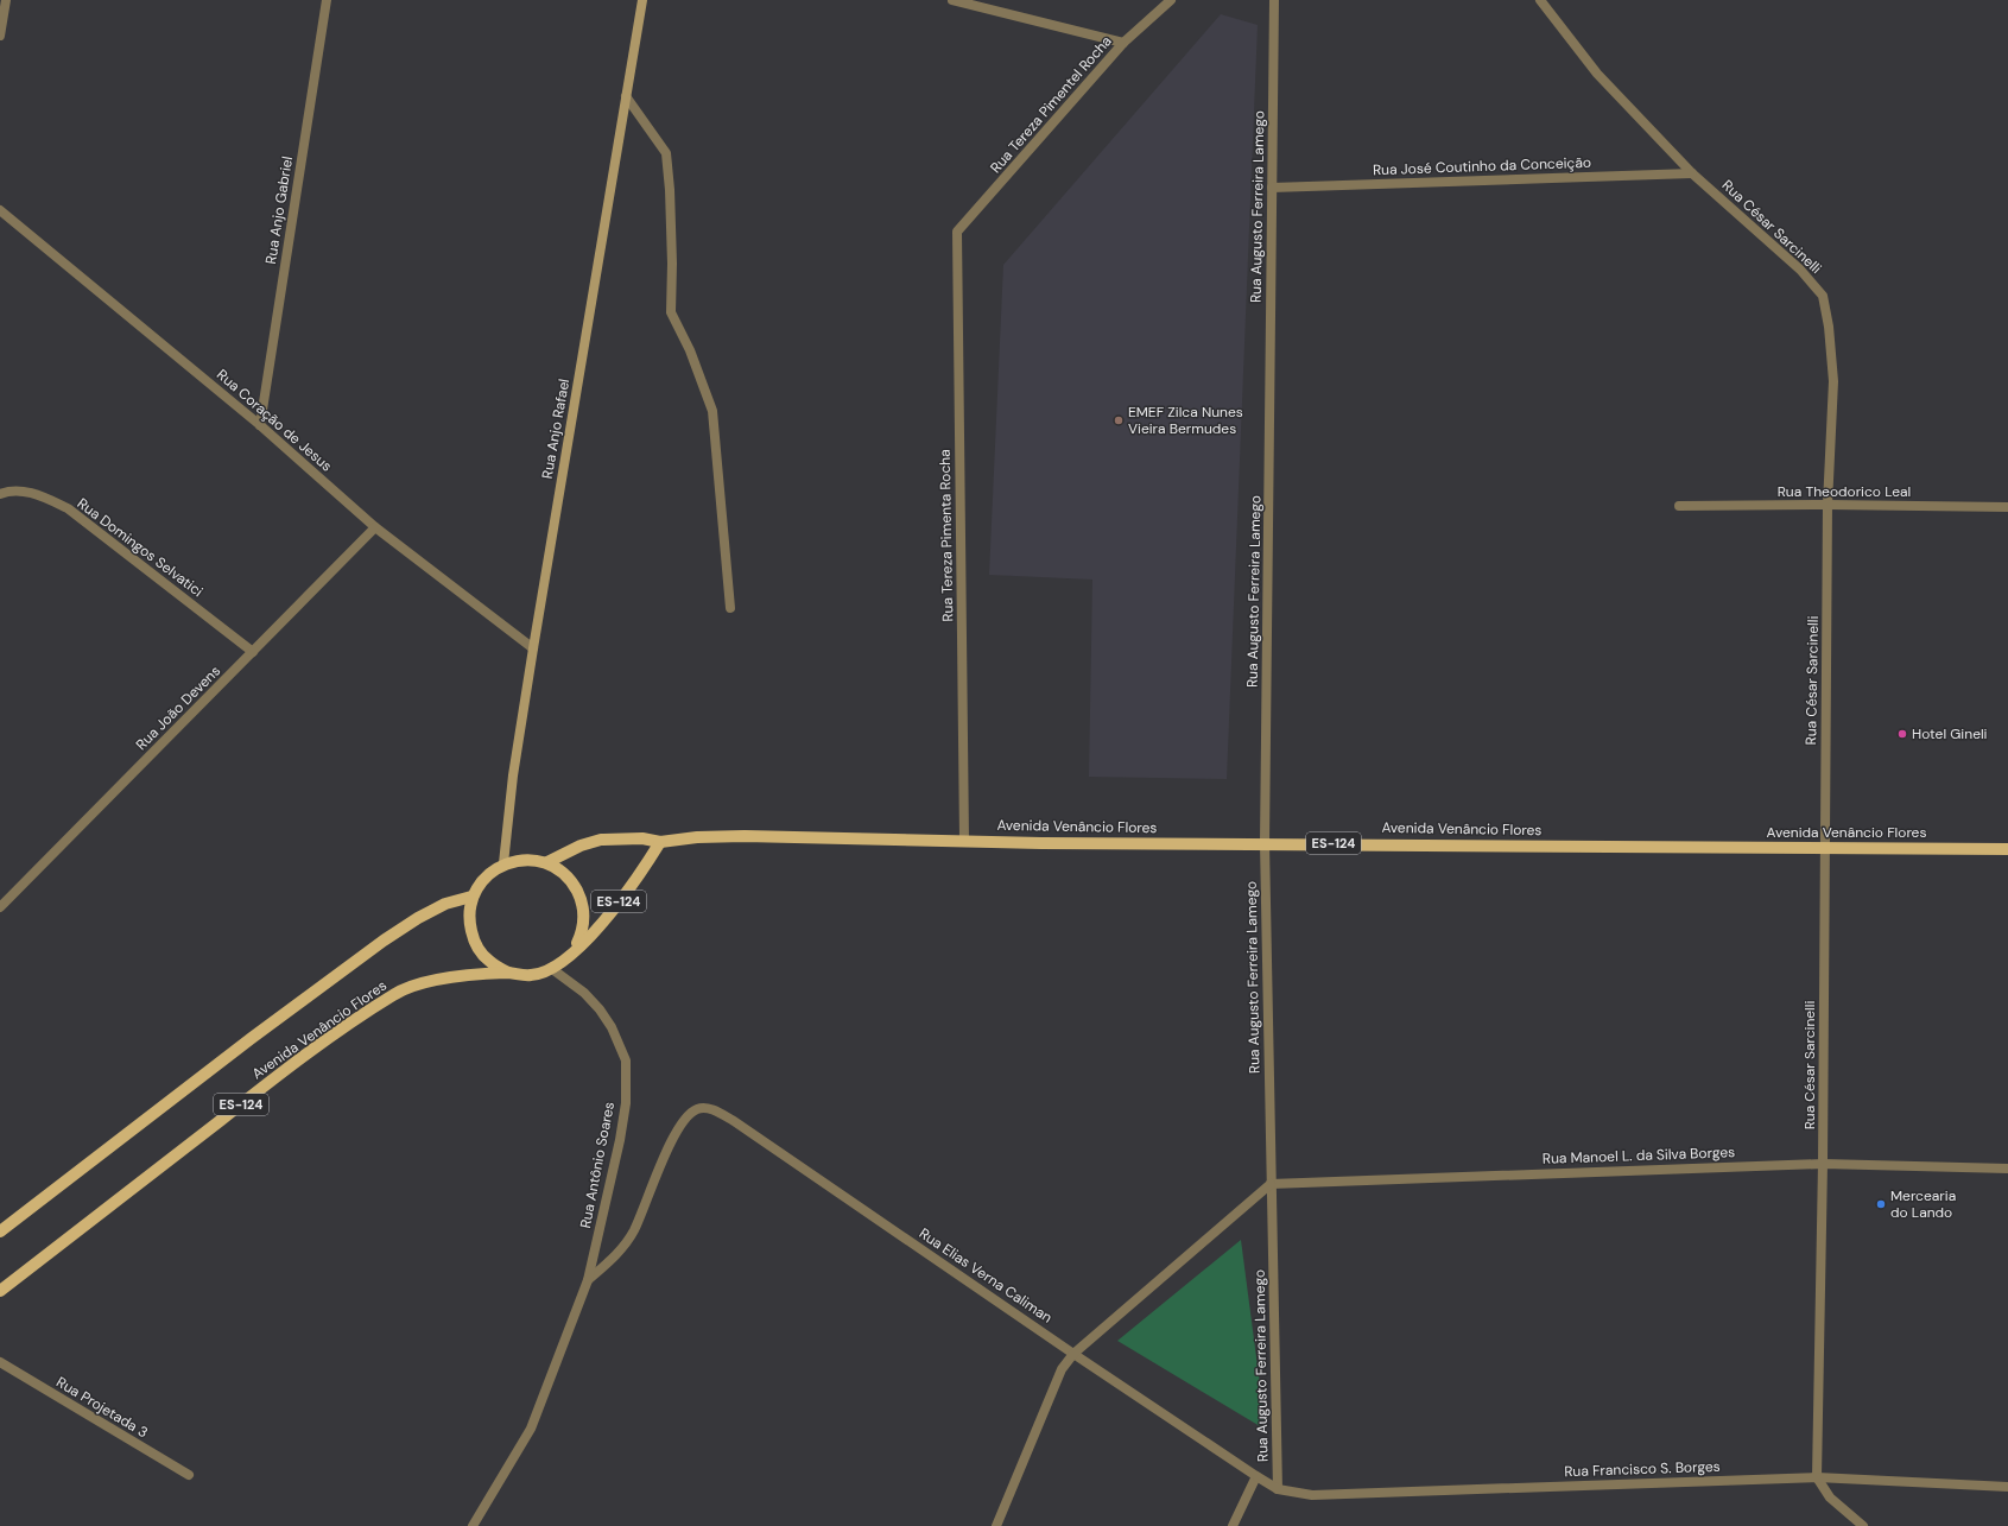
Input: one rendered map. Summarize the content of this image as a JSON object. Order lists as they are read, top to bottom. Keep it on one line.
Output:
{"streets":{"main road":["Avenida Venâncio Flores","ES-124"],"street":["Rua Tereza Pimentel Rocha","Rua José Coutinho da Conceição","Rua Augusto Ferreira Lamego","Rua Anjo Gabriel","Rua César Sarcinelli","Rua Coração de Jesus","Rua Anjo Rafael","Rua Theodorico Leal","Rua Tereza Pimenta Rocha","Rua Domingos Selvatici","Rua João Devens","Rua Manoel L. da Silva Borges","Rua Antônio Soares","Rua Elias Verna Caliman","Rua Projetada 3","Rua Francisco S. Borges"]},"crossings":[["Rua Tereza Pimentel Rocha","Rua Tereza Pimenta Rocha"],["Rua José Coutinho da Conceição","Rua Augusto Ferreira Lamego"],["Rua José Coutinho da Conceição","Rua César Sarcinelli"],["Rua Augusto Ferreira Lamego","Avenida Venâncio Flores"],["Rua Augusto Ferreira Lamego","Rua Manoel L. da Silva Borges"],["Rua Augusto Ferreira Lamego","Rua Elias Verna Caliman"],["Rua Augusto Ferreira Lamego","Rua Francisco S. Borges"],["Rua Anjo Gabriel","Rua Coração de Jesus"],["Rua César Sarcinelli","Rua Theodorico Leal"],["Rua César Sarcinelli","Avenida Venâncio Flores"],["Rua César Sarcinelli","Rua Manoel L. da Silva Borges"],["Rua César Sarcinelli","Rua Francisco S. Borges"],["Rua Coração de Jesus","Rua Anjo Rafael"],["Rua Coração de Jesus","Rua João Devens"],["Rua Anjo Rafael","Avenida Venâncio Flores"],["Rua Anjo Rafael","ES-124"],["Rua Anjo Rafael","Rua Antônio Soares"],["Rua Tereza Pimenta Rocha","Avenida Venâncio Flores"],["Rua Domingos Selvatici","Rua João Devens"],["Avenida Venâncio Flores","ES-124"],["Avenida Venâncio Flores","Rua Antônio Soares"],["ES-124","Rua Antônio Soares"],["Rua Antônio Soares","Rua Elias Verna Caliman"],["Rua Elias Verna Caliman","Rua Francisco S. Borges"]],"places":["EMEF Zilca Nunes Vieira Bermudes","Hotel Gineli","Mercearia do Lando"]}
